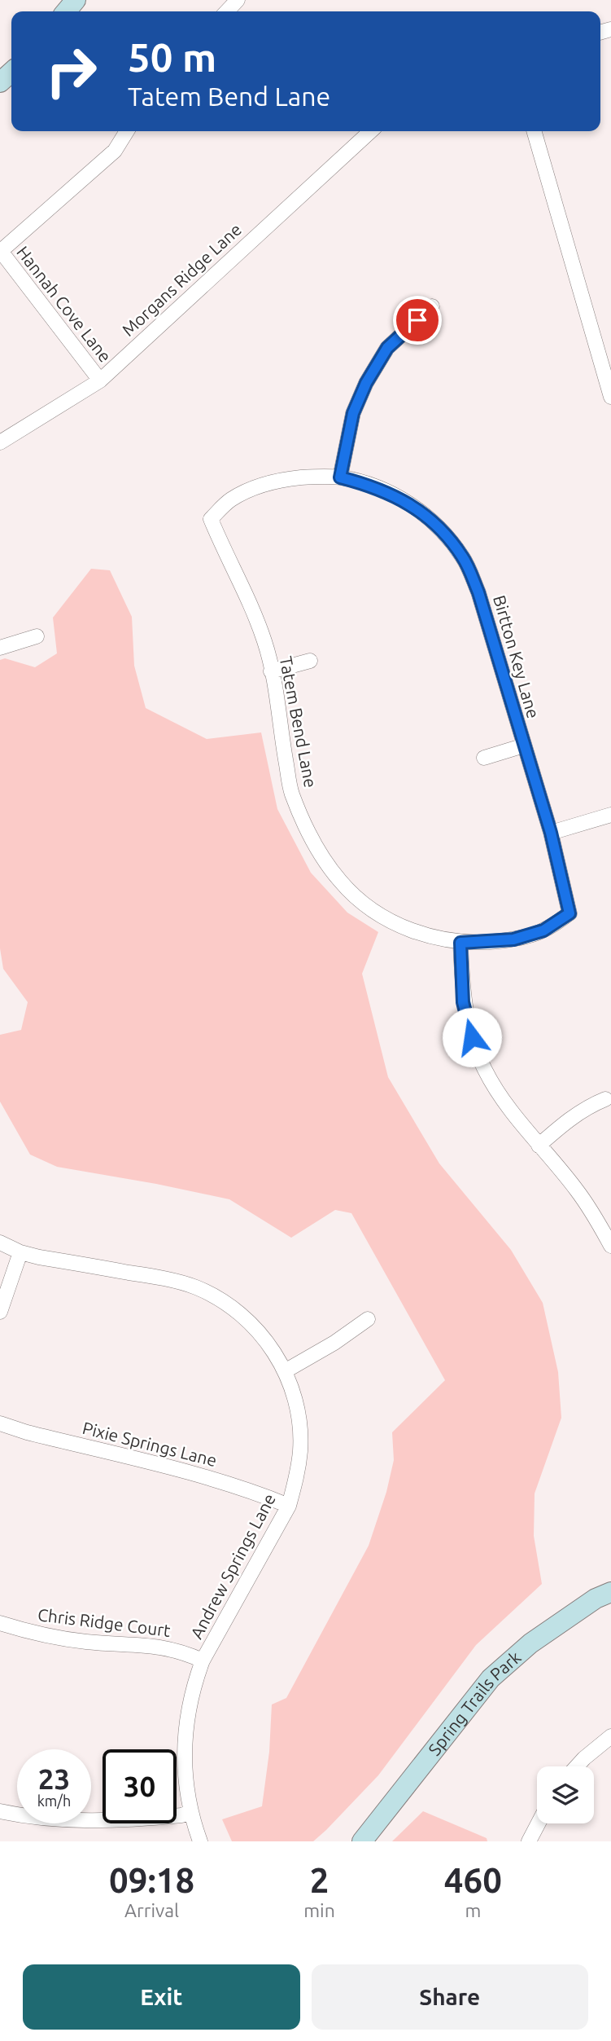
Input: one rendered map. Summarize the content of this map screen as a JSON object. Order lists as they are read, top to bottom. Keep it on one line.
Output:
{"streets":{"street":["Morgans Ridge Lane","Hannah Cove Lane","Birtton Key Lane","Tatem Bend Lane","Pixie Springs Lane","Andrew Springs Lane","Chris Ridge Court","Spring Trails Park"]},"crossings":[["Morgans Ridge Lane","Hannah Cove Lane"],["Birtton Key Lane","Tatem Bend Lane"],["Pixie Springs Lane","Andrew Springs Lane"],["Andrew Springs Lane","Chris Ridge Court"]],"page":{"turn":["50 m","Tatem Bend Lane"],"speed":"23 km/h","limit":"30","eta":["09:18","Arrival","2","min","460","m"],"buttons":["Exit","Share"]}}
